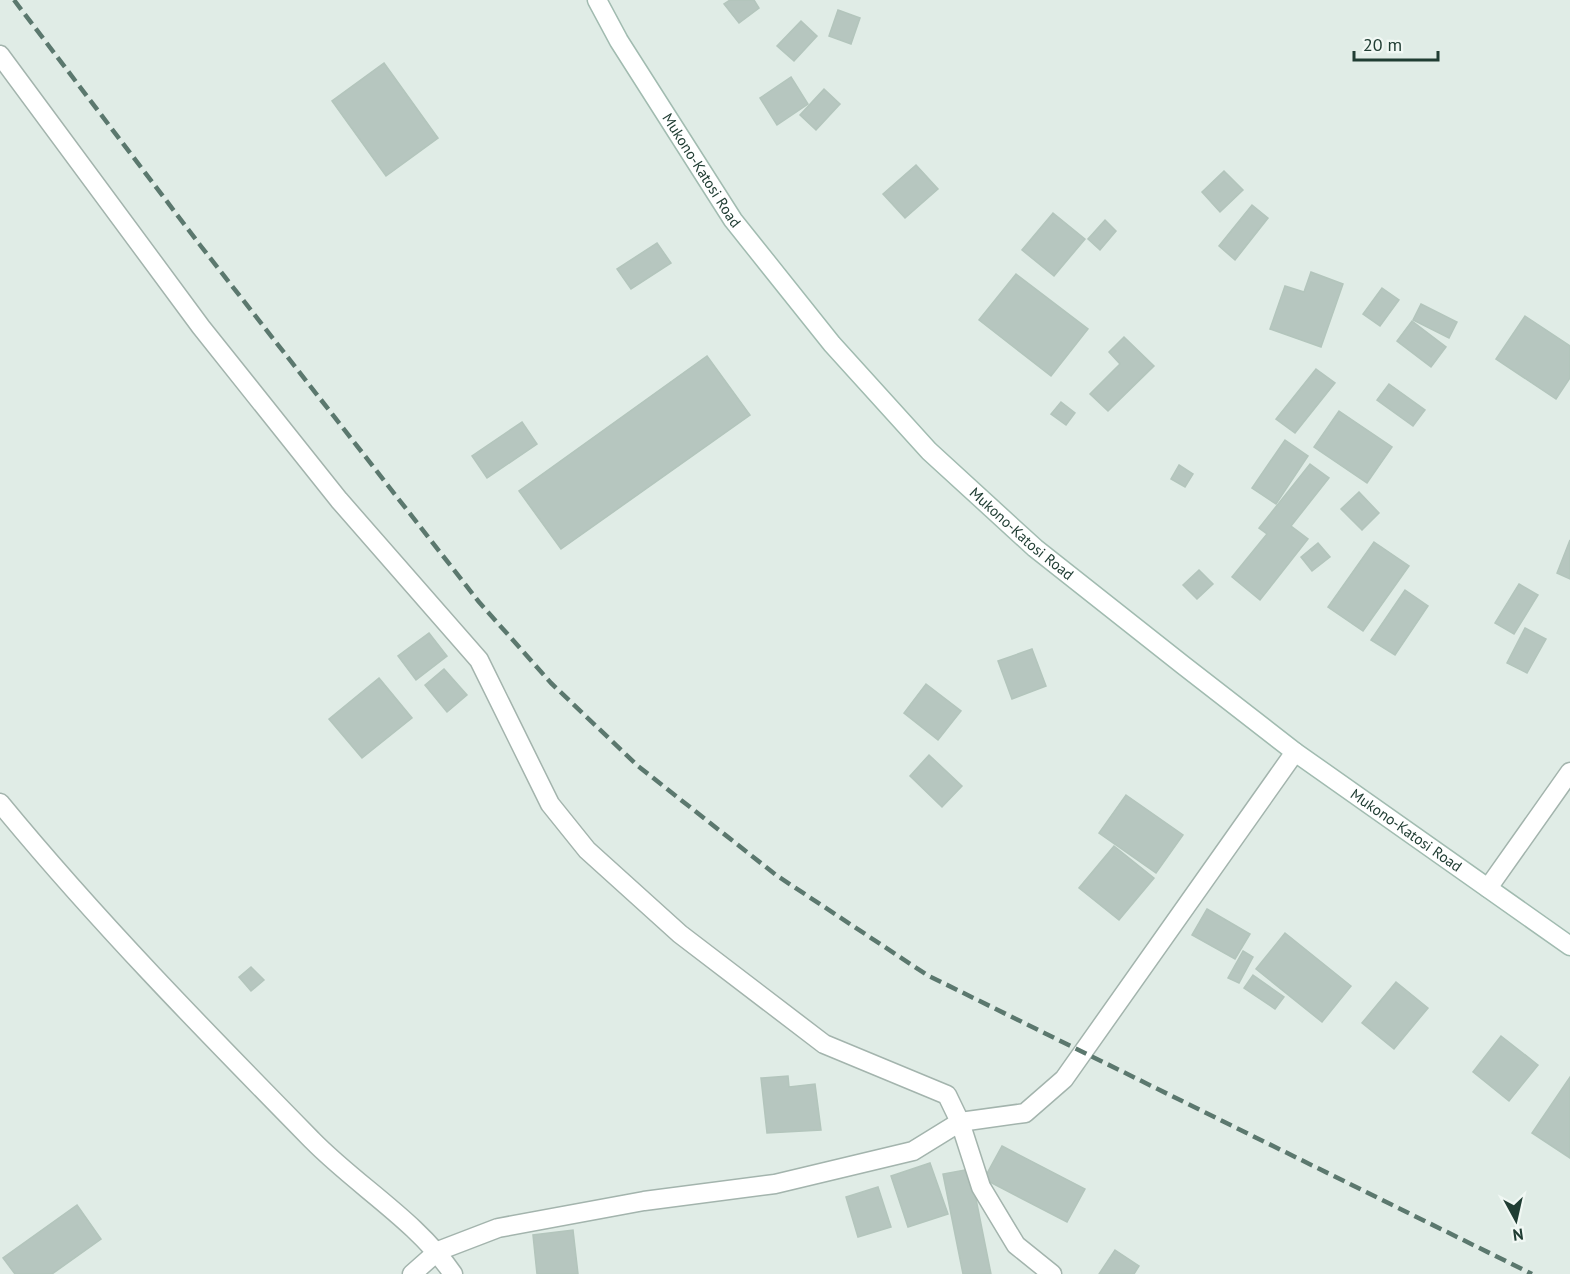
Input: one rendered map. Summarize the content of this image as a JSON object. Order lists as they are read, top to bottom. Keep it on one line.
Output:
{"streets":{"street":["Mukono-Katosi Road"]},"scale_bar":"20 m","north":"bottom"}
